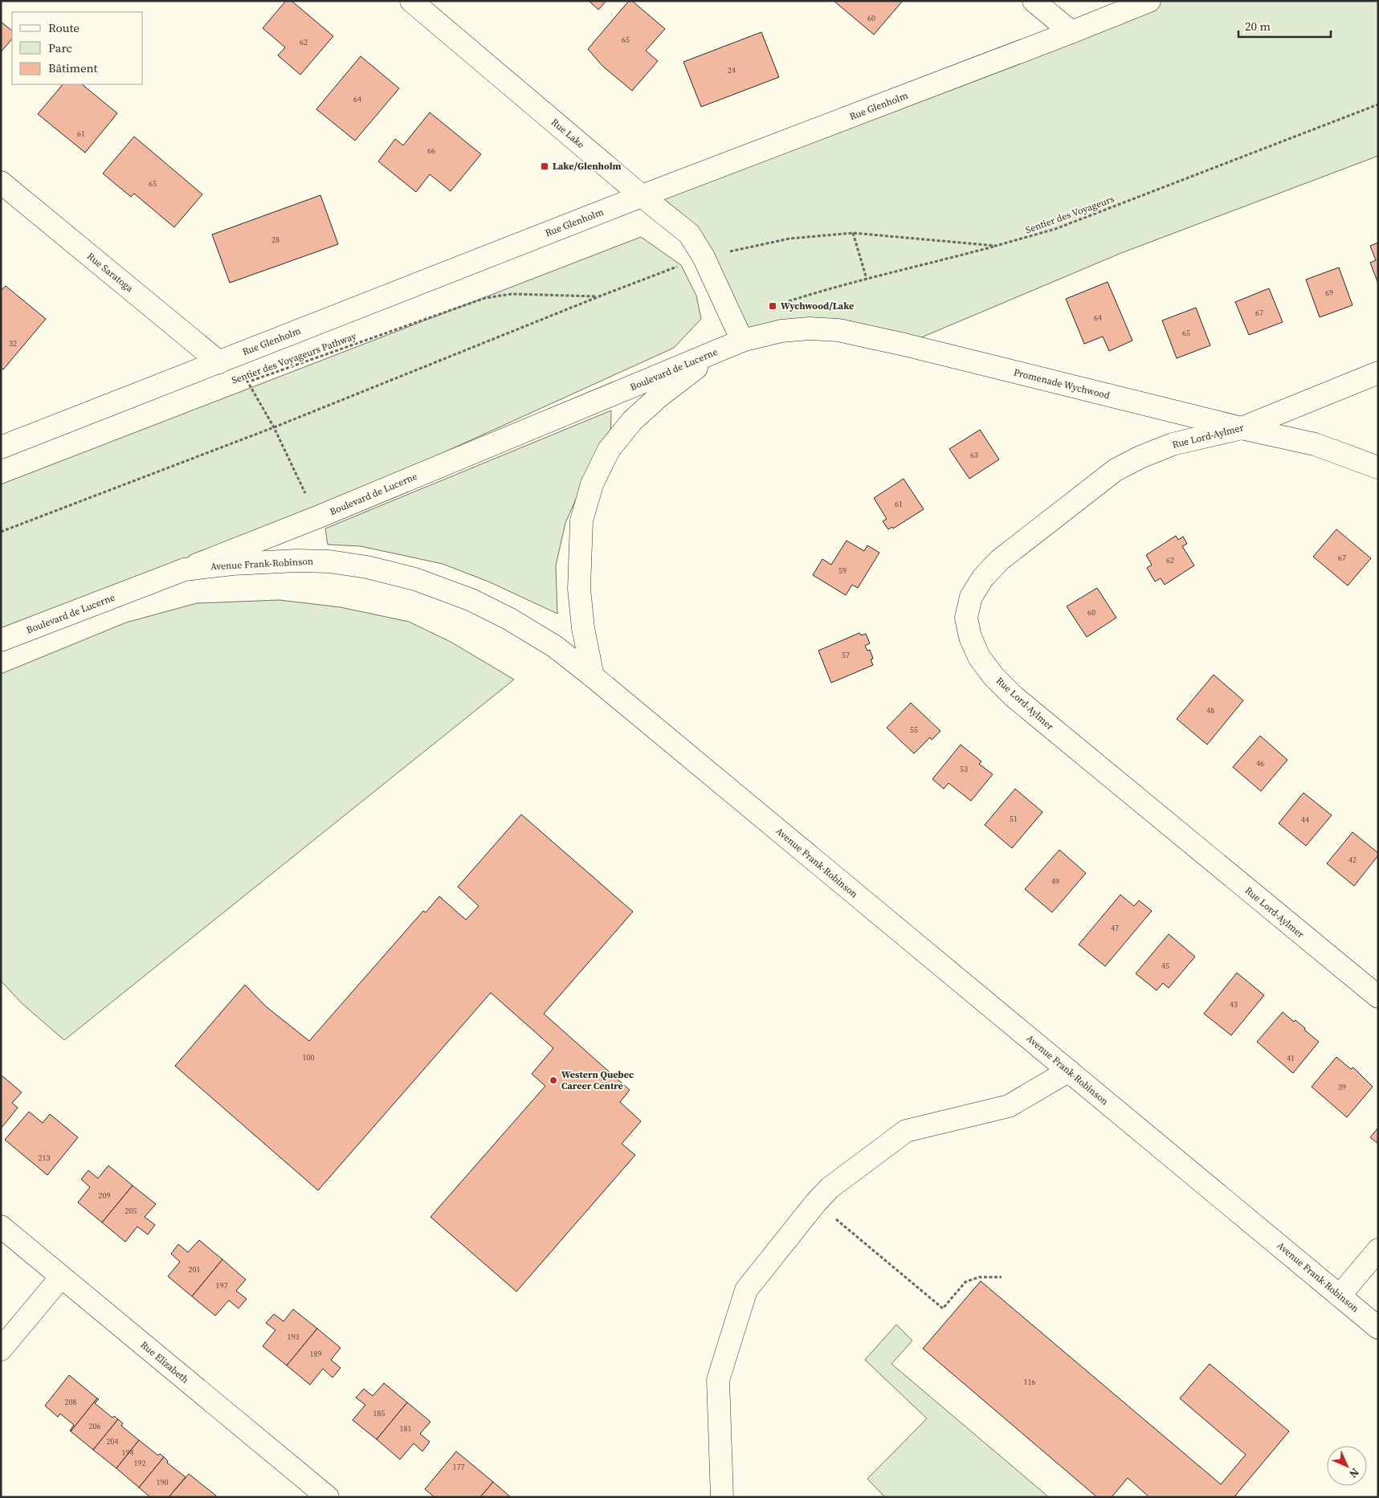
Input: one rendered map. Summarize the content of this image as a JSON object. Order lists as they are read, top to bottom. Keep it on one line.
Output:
{"streets":{"street":["Rue Glenholm","Rue Lake","Rue Saratoga","Boulevard de Lucerne","Promenade Wychwood","Rue Lord-Aylmer","Avenue Frank-Robinson","Rue Elizabeth"],"path":["Sentier des Voyageurs","Sentier des Voyageurs Pathway"]},"crossings":[["Rue Glenholm","Rue Lake"],["Rue Glenholm","Rue Saratoga"],["Rue Lake","Sentier des Voyageurs"],["Rue Lake","Boulevard de Lucerne"],["Rue Lake","Promenade Wychwood"],["Sentier des Voyageurs","Sentier des Voyageurs Pathway"],["Boulevard de Lucerne","Promenade Wychwood"],["Boulevard de Lucerne","Avenue Frank-Robinson"],["Promenade Wychwood","Rue Lord-Aylmer"]],"places":{"transit":["Lake/Glenholm","Wychwood/Lake"],"other":["Western Quebec Career Centre"]},"house_numbers":["60","65","62","24","64","61","66","65","28","69","67","64","65","32","63","61","67","62","59","60","57","48","55","46","53","51","44","42","49","47","45","43","100","41","39","213","209","205","201","197","193","189","116","208","185","206","181","204","194","192","177","190"],"legend":["Route","Parc","Bâtiment"],"scale_bar":"20 m","north":"bottom right"}
